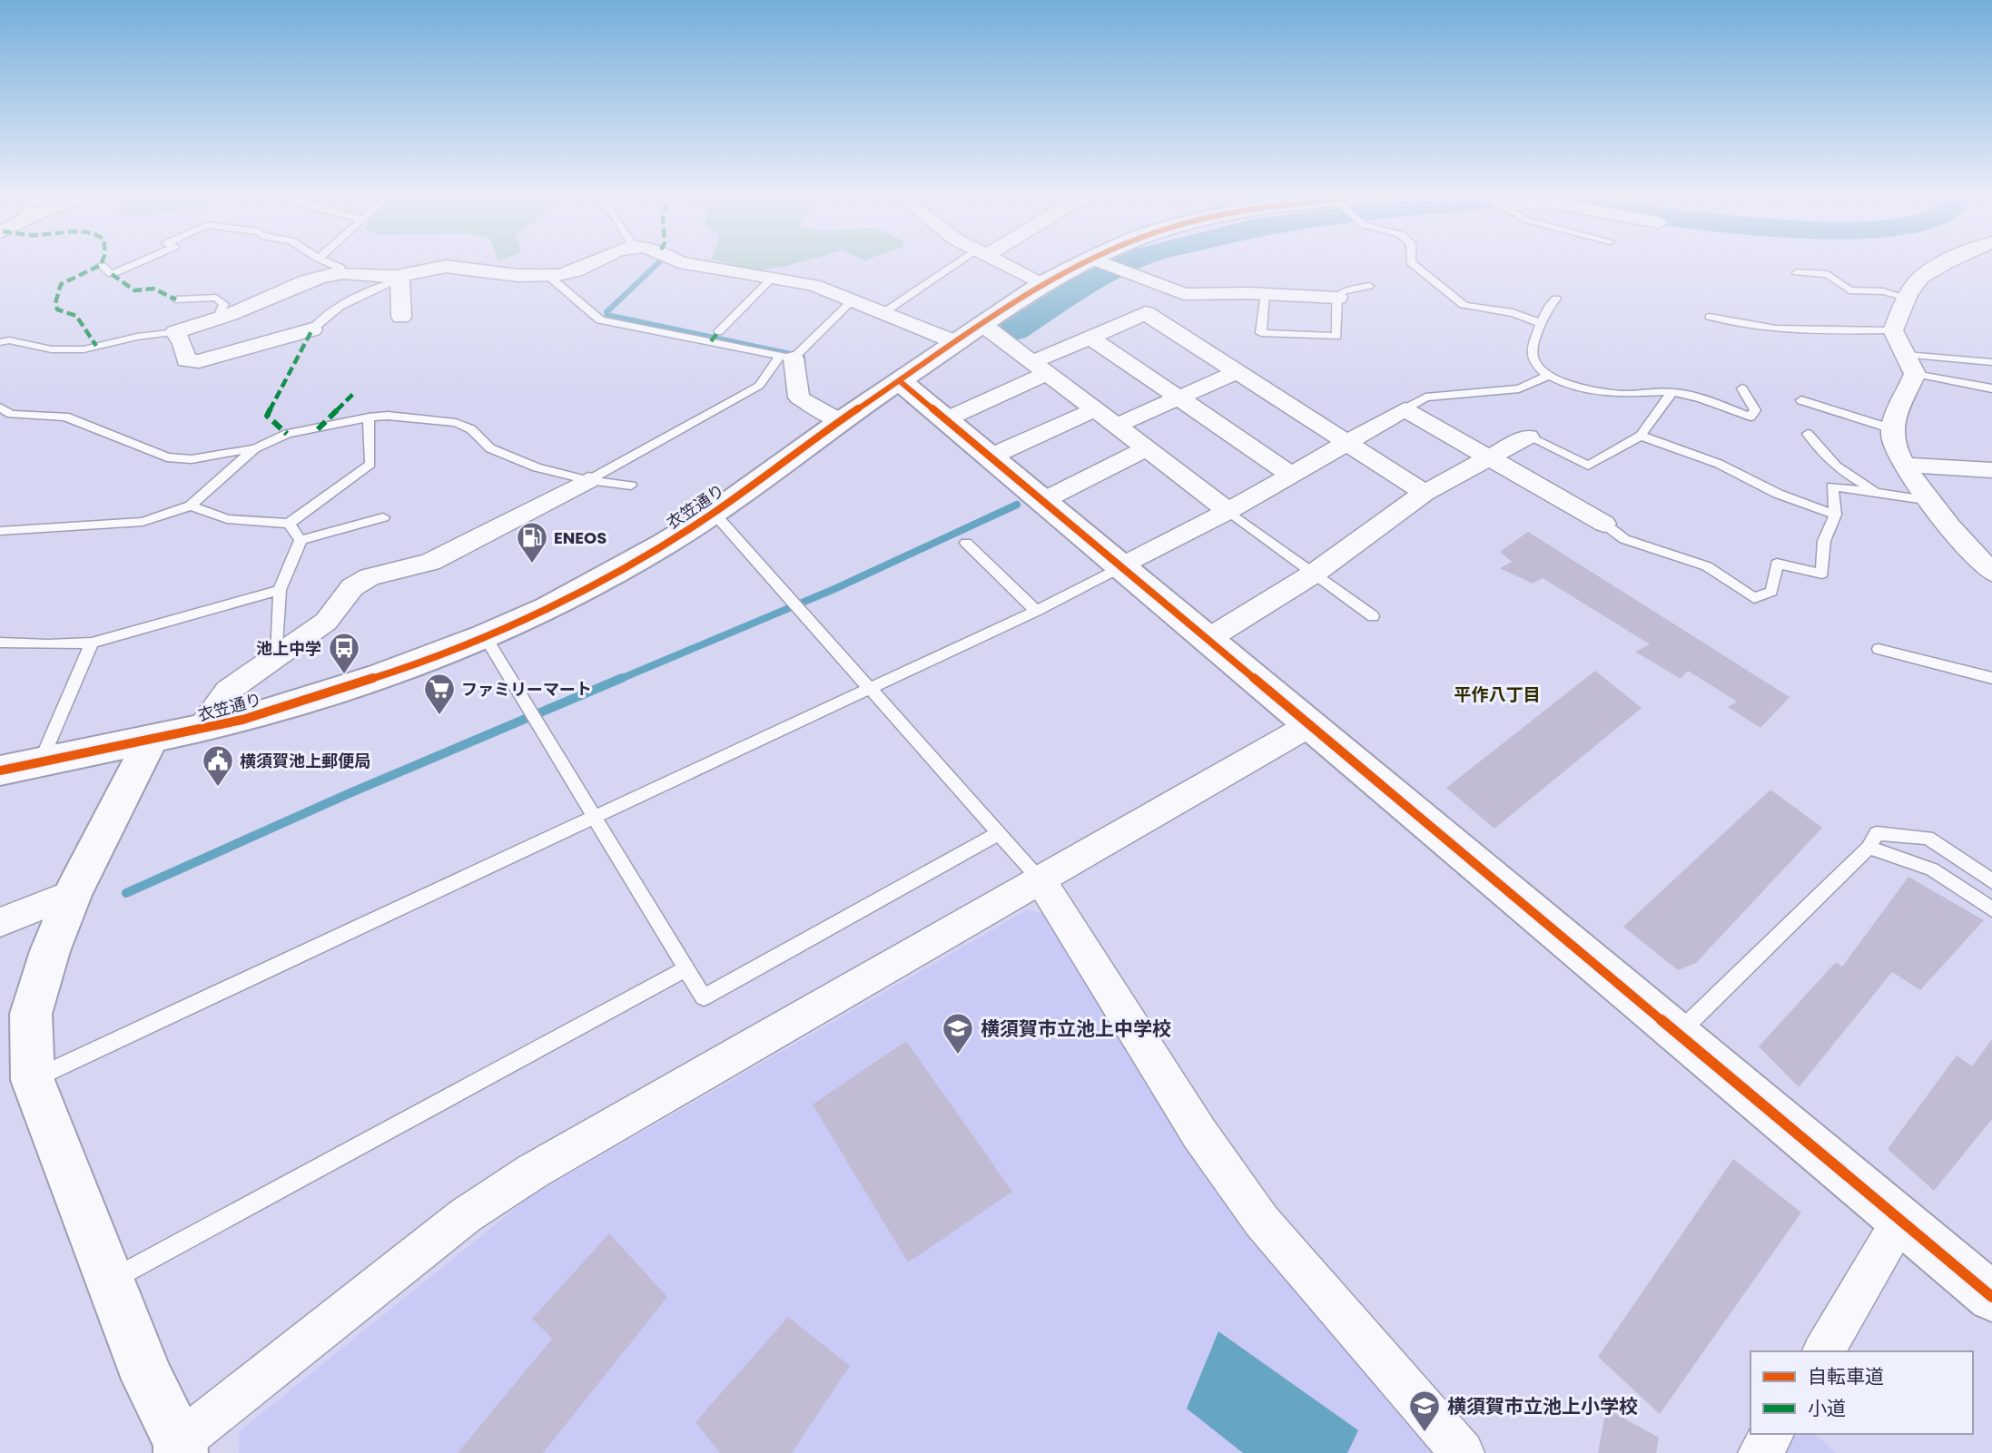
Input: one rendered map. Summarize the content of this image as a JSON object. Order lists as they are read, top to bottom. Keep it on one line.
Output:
{"streets":{"street":["衣笠通り"]},"districts":["平作八丁目"],"places":{"fuel station":["ENEOS"],"bus stop":["池上中学"],"supermarket":["ファミリーマート"],"public building":["横須賀池上郵便局"],"school or university":["横須賀市立池上中学校","横須賀市立池上小学校"]},"legend":["自転車道","小道"]}
